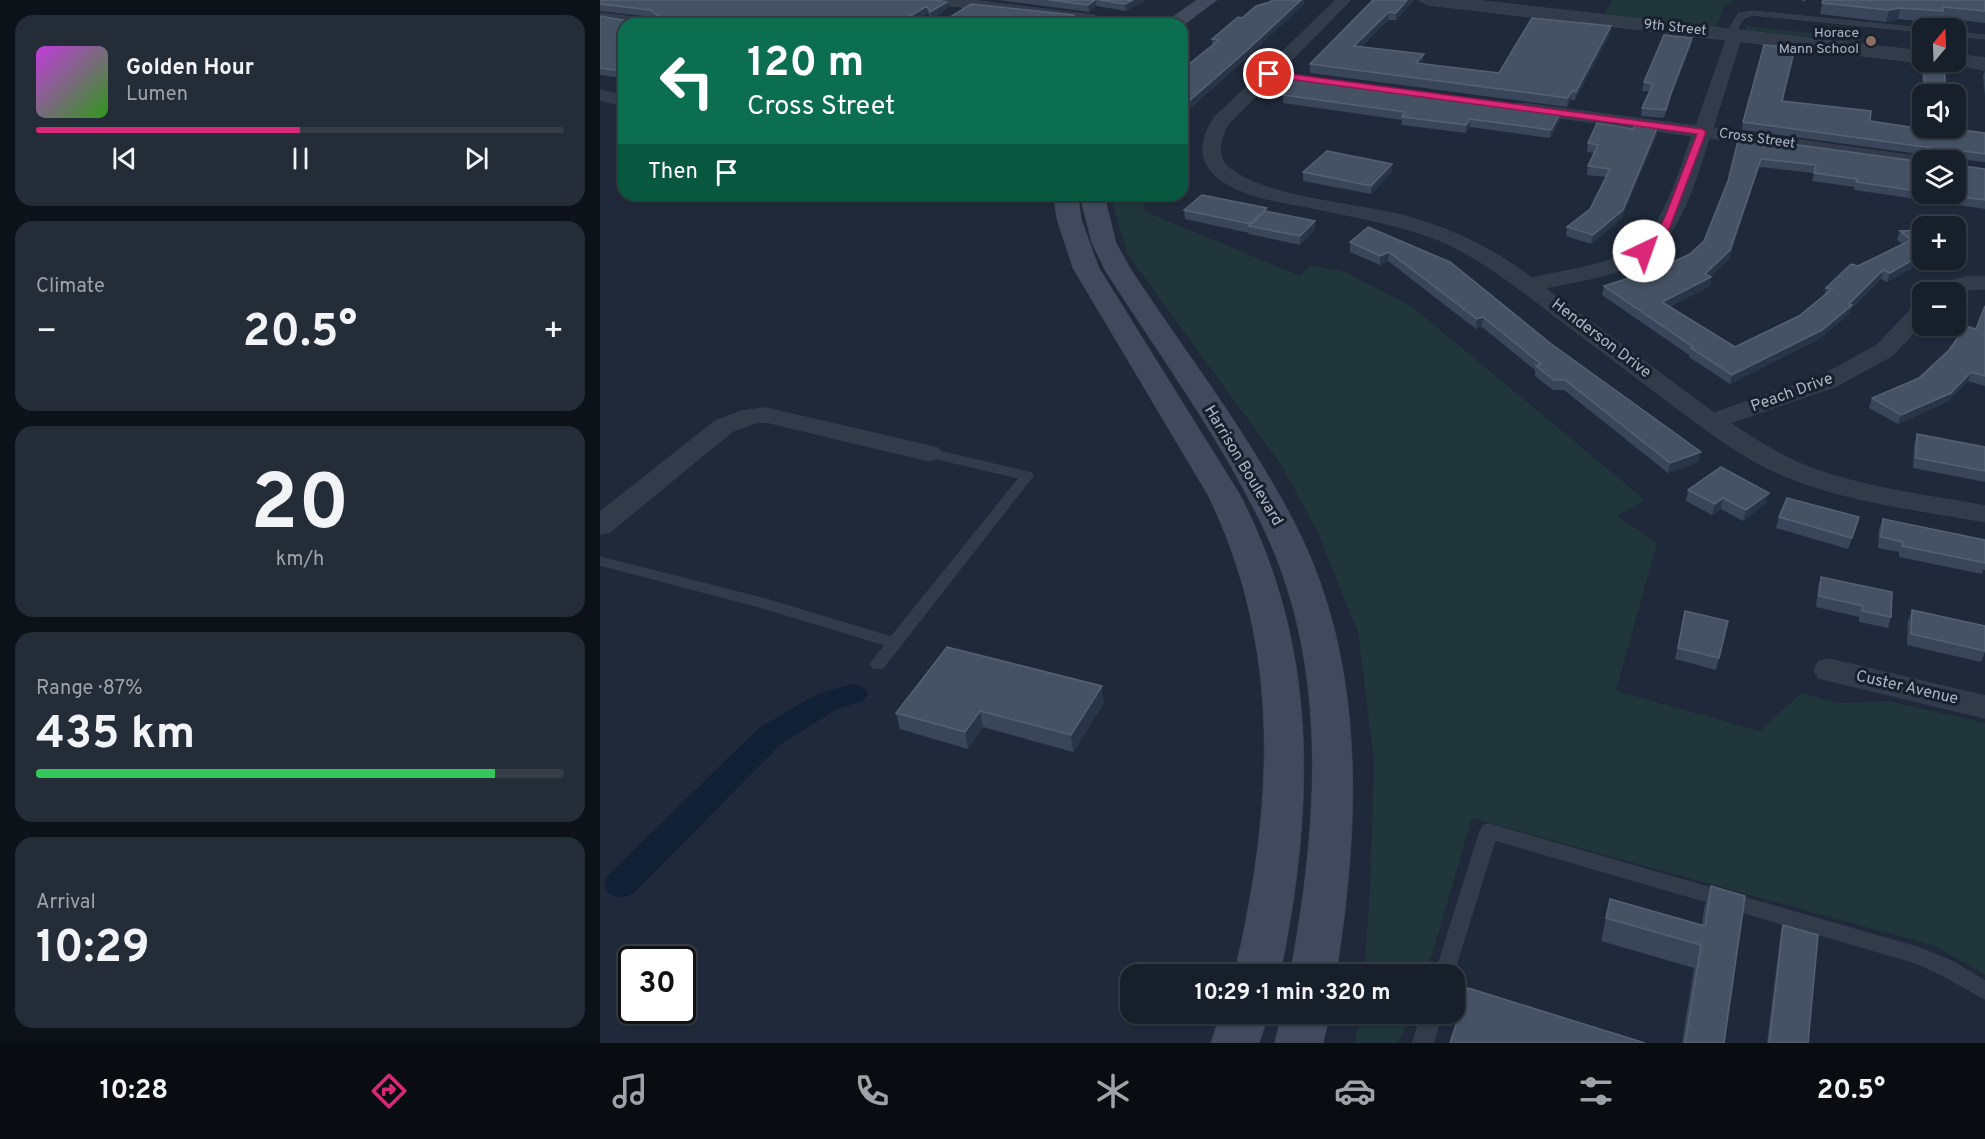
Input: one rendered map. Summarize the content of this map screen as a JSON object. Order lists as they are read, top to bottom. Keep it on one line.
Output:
{"streets":{"main road":["Harrison Boulevard"],"street":["9th Street","Cross Street","Henderson Drive","Peach Drive","Custer Avenue"]},"crossings":[["Henderson Drive","Peach Drive"]],"places":["Horace Mann School"],"north":"top","page":{"map_buttons":["+","−"],"turn":["120 m","Cross Street"],"song":["Golden Hour","Lumen"],"then":"Then","tile":["Climate",["20","km/h"],["Range · 87%","435 km"],["Arrival","10:29"]],"heat":["−","20.5°","+"],"limit":"30","trip":"10:29 · 1 min · 320 m","tabs":["10:28","20.5°"]}}
